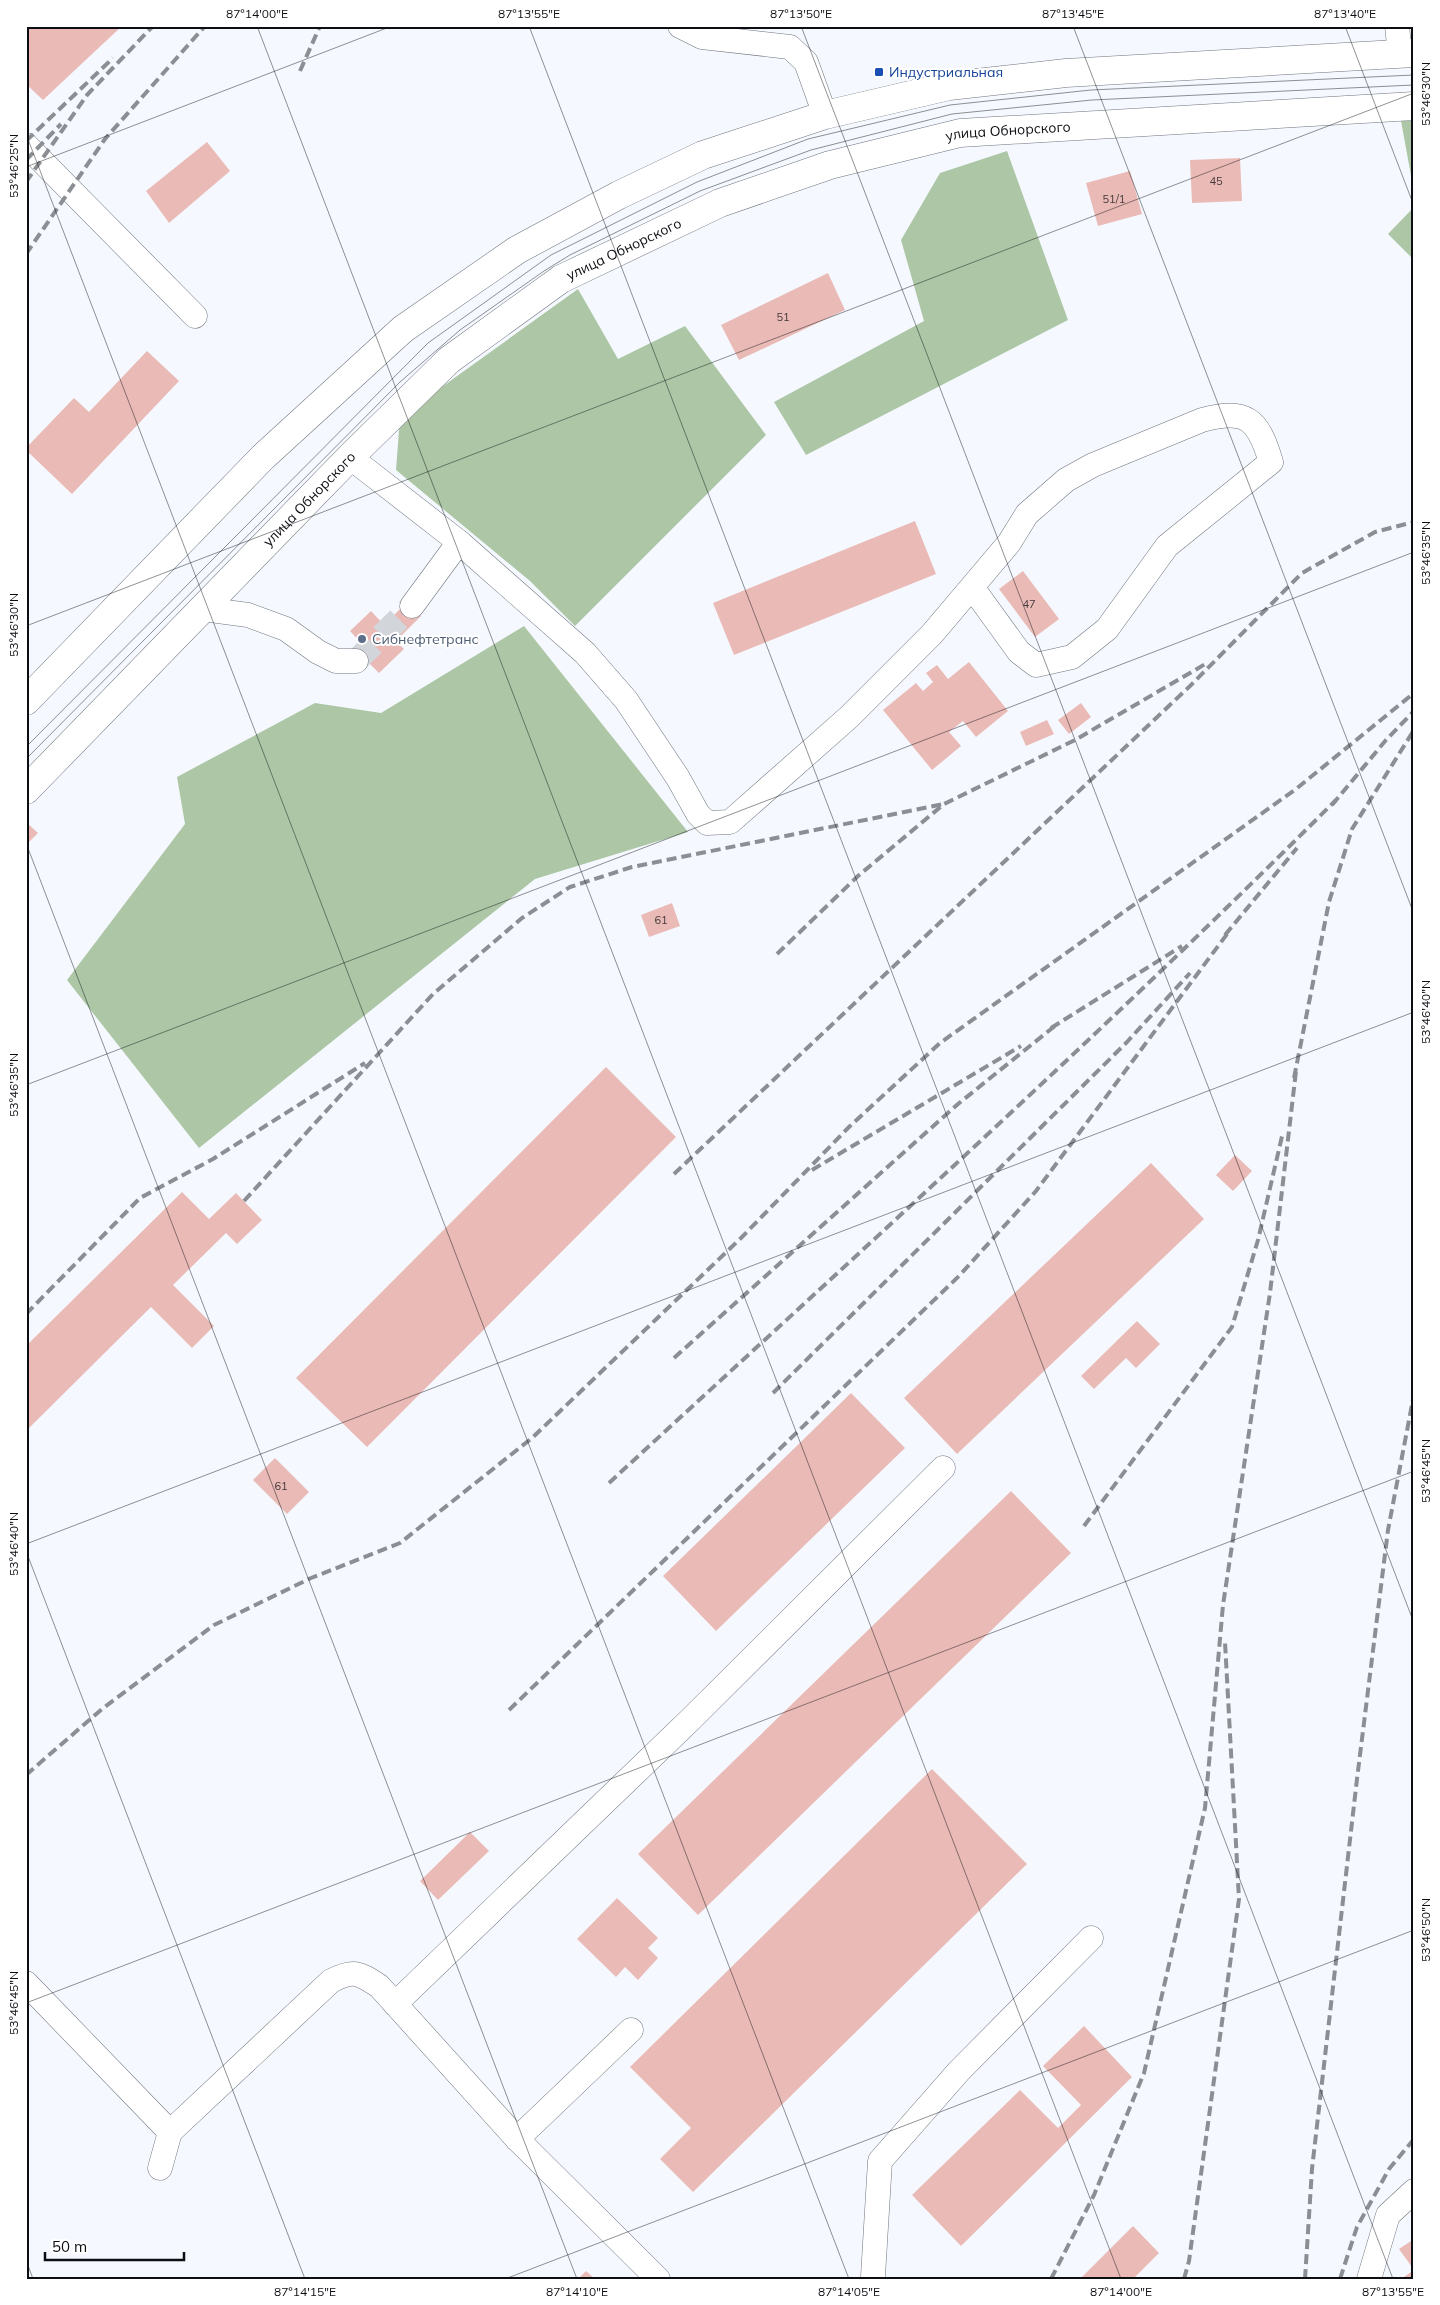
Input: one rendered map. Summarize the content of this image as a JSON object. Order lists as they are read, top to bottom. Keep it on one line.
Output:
{"streets":{"main road":["улица Обнорского"]},"places":{"transit":["Индустриальная"],"other":["Сибнефтетранс"]},"house_numbers":["45","51/1","51","47","61","61"],"scale_bar":"50 m","coordinates":["87°14'00\"E","87°13'55\"E","87°13'50\"E","87°13'45\"E","87°13'40\"E","53°46'30\"N","53°46'25\"N","53°46'35\"N","53°46'40\"N","53°46'45\"N","53°46'50\"N","87°14'15\"E","87°14'10\"E","87°14'05\"E"]}
